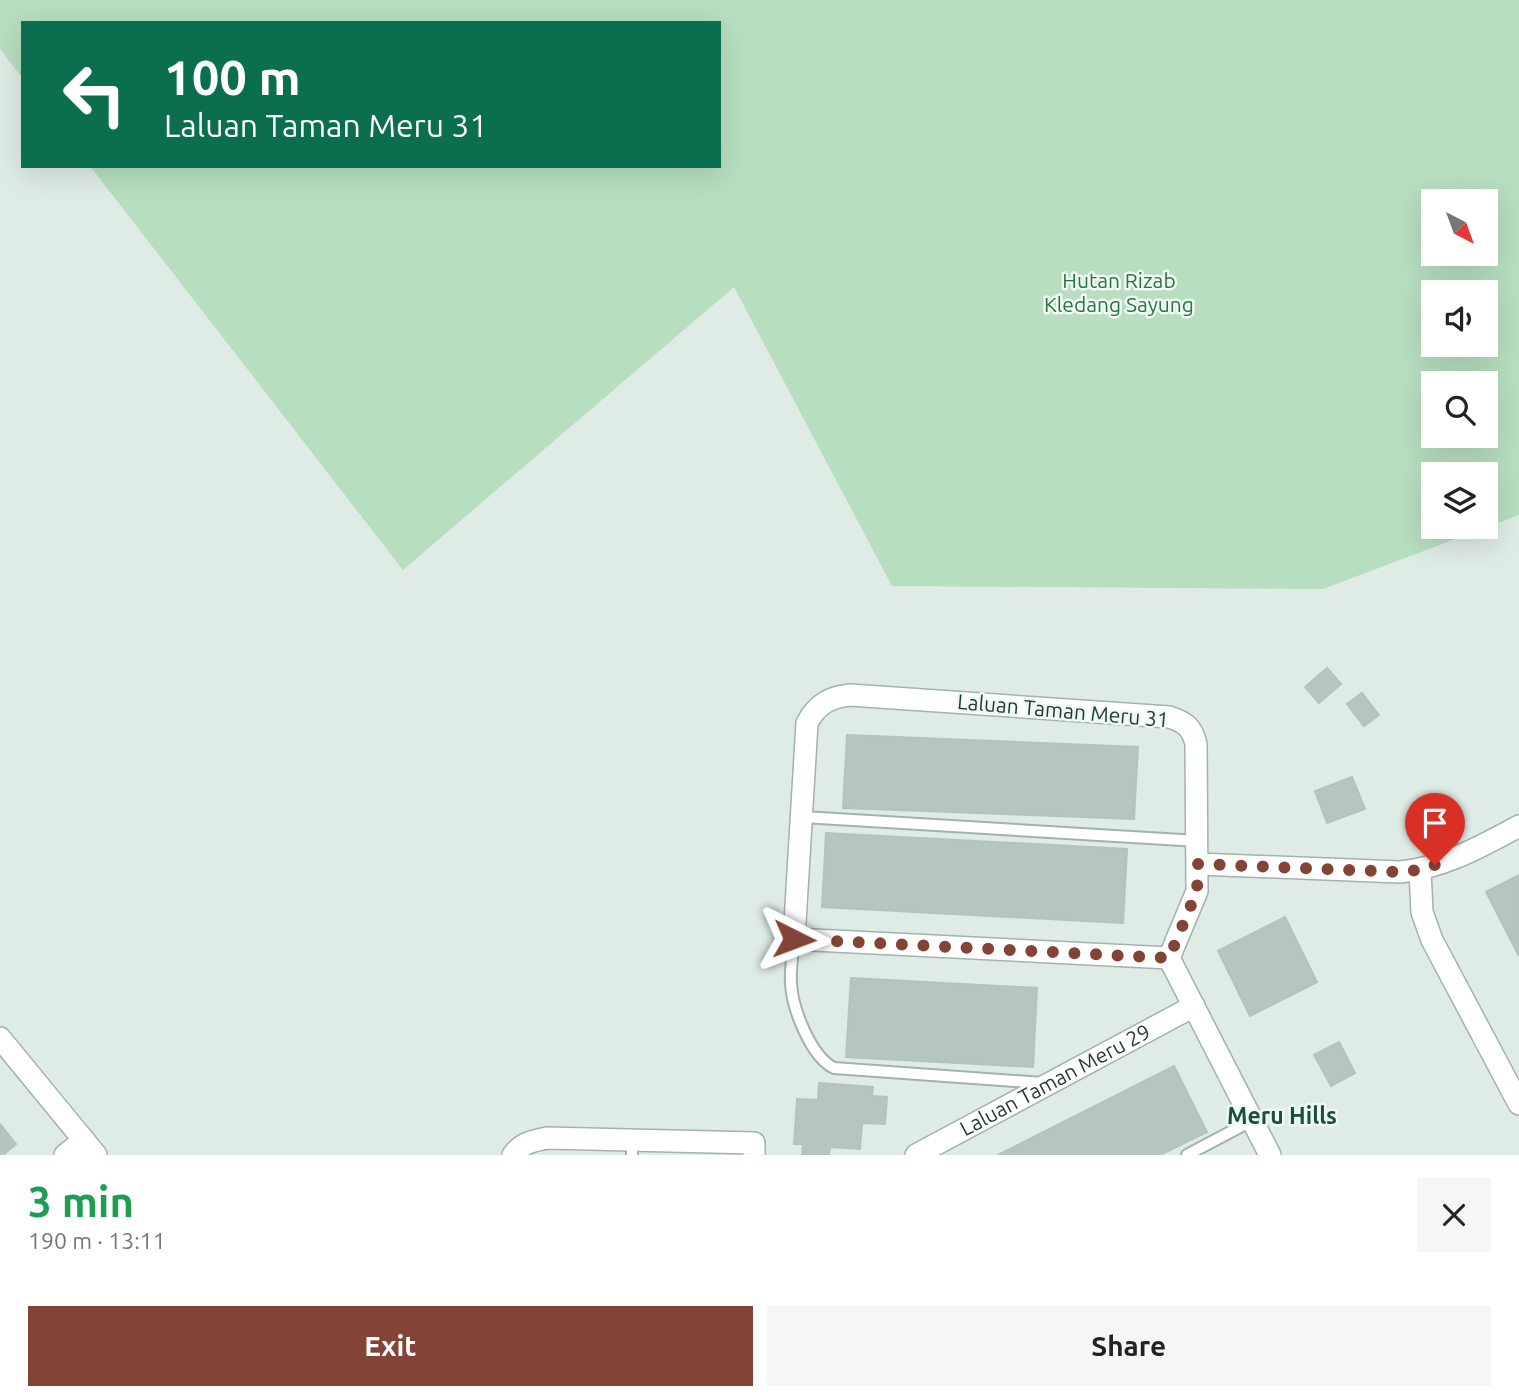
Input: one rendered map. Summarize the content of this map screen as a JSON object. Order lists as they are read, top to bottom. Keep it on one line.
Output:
{"streets":{"street":["Laluan Taman Meru 31","Laluan Taman Meru 29"]},"districts":["Meru Hills"],"parks":["Hutan Rizab Kledang Sayung"],"north":"bottom right","page":{"turn":["100 m","Laluan Taman Meru 31"],"heading":["3 min","190 m · 13:11"],"buttons":["Exit","Share"]}}
